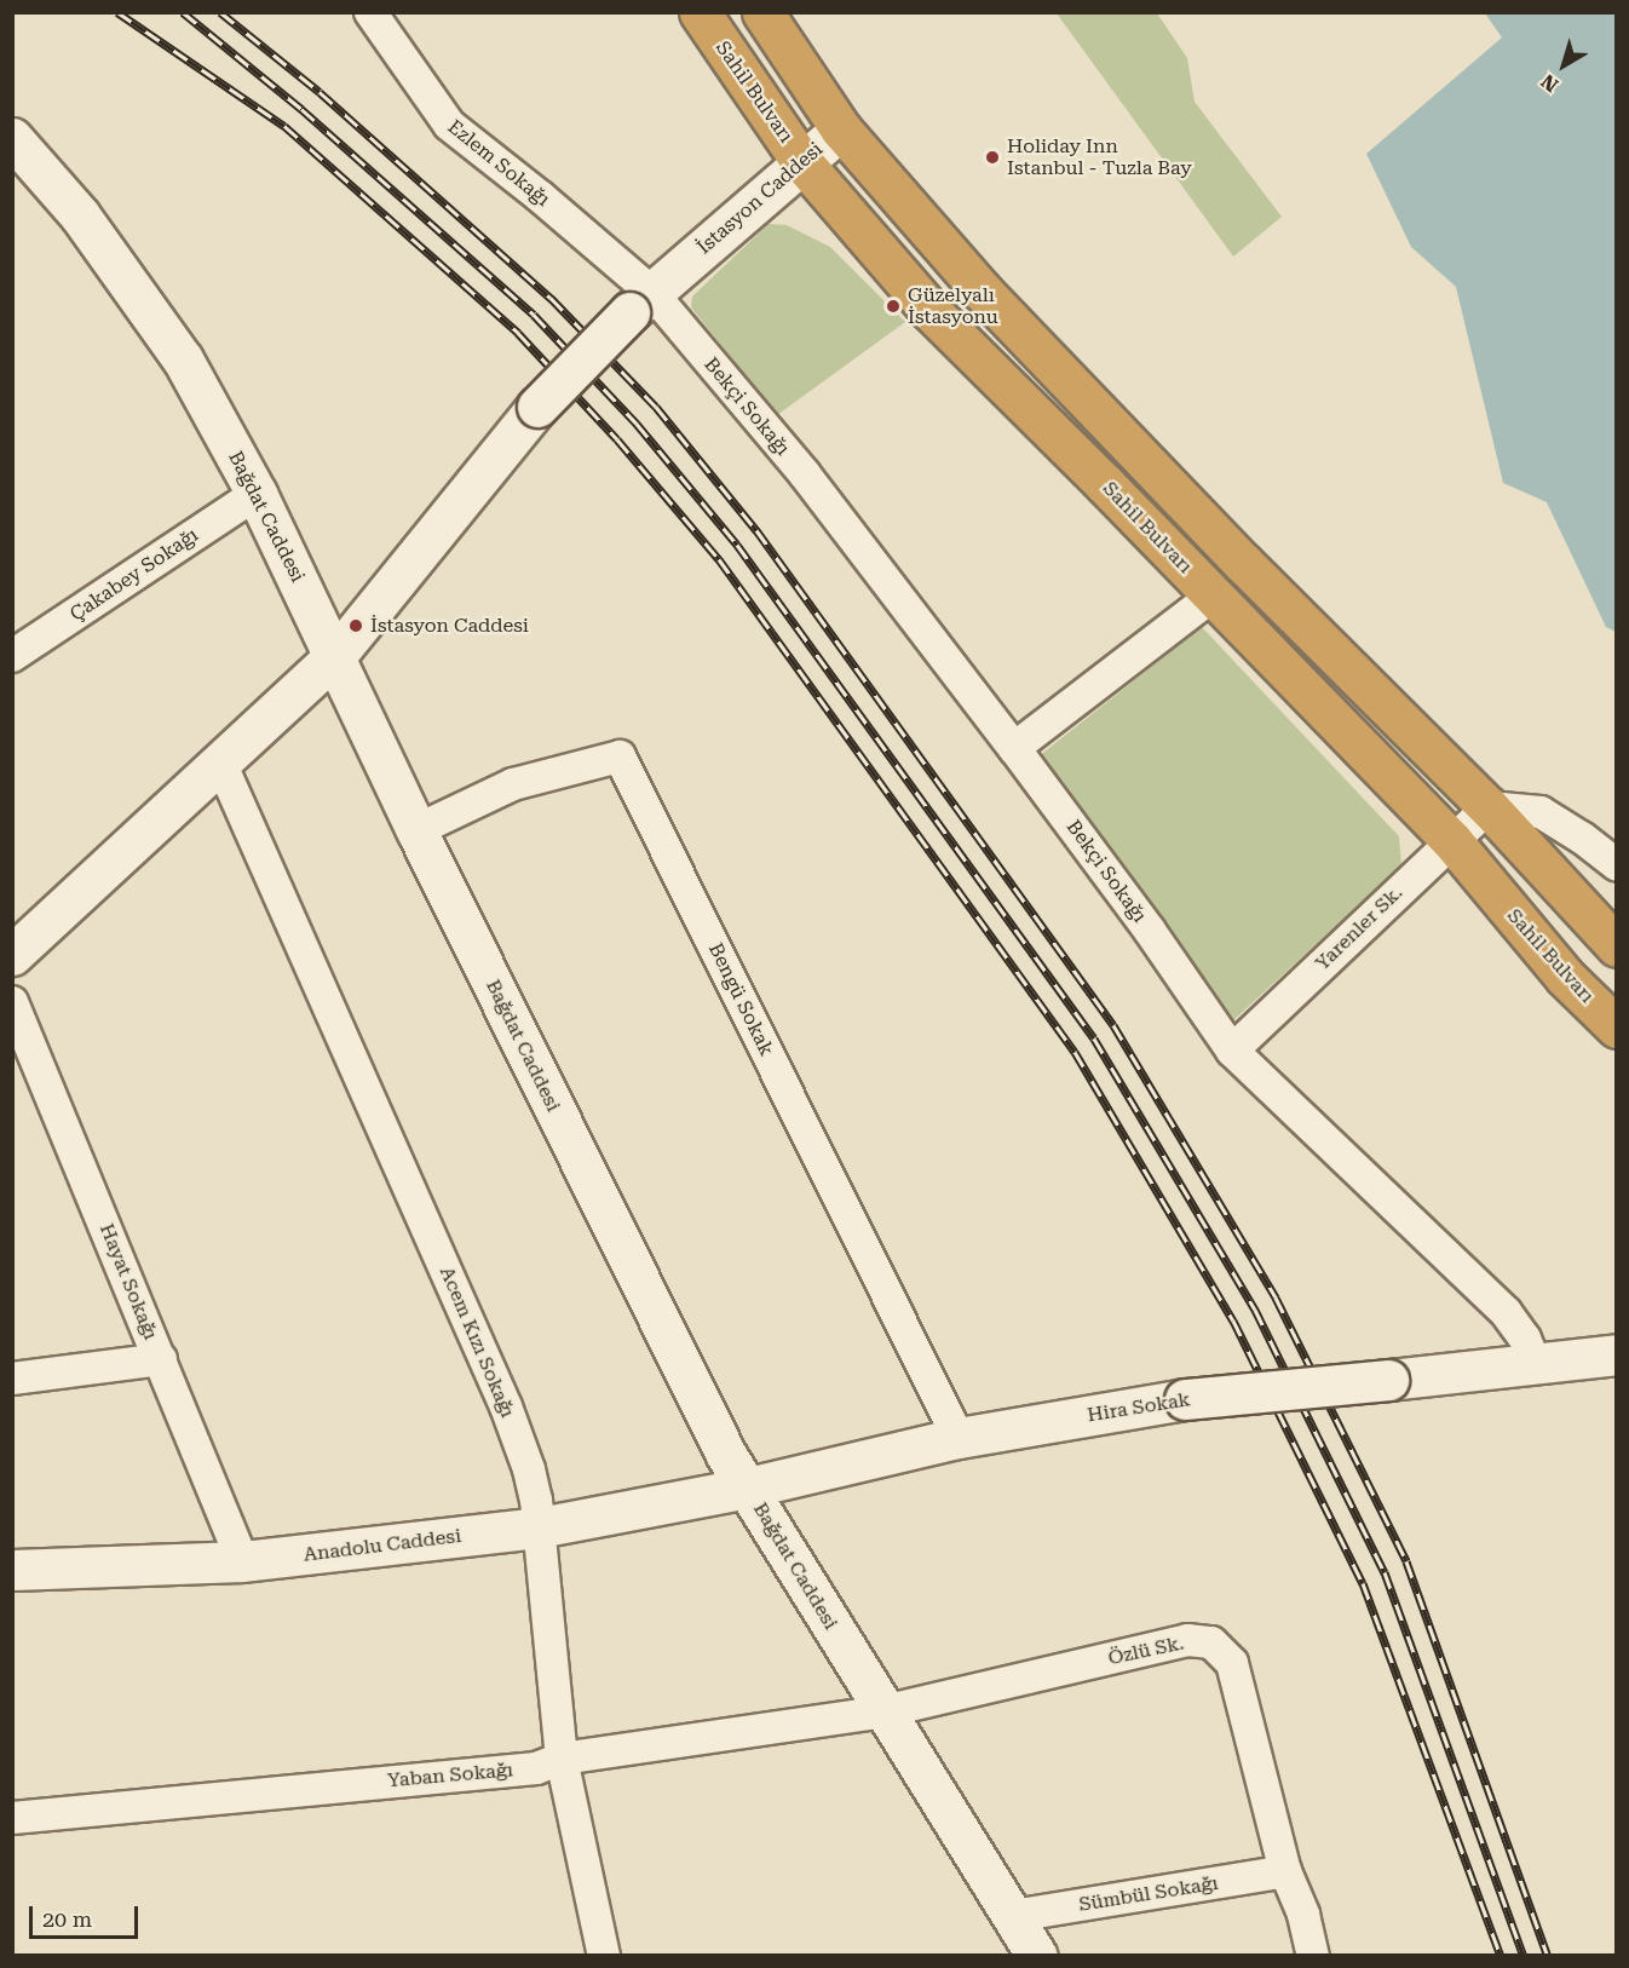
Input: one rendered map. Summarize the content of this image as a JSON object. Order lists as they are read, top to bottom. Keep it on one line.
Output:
{"streets":{"highway":["Sahil Bulvarı"],"street":["Ezlem Sokağı","İstasyon Caddesi","Bekçi Sokağı","Bağdat Caddesi","Çakabey Sokağı","Yarenler Sk.","Bengü Sokak","Hayat Sokağı","Acem Kızı Sokağı","Hira Sokak","Anadolu Caddesi","Özlü Sk.","Yaban Sokağı","Sümbül Sokağı"]},"crossings":[["Sahil Bulvarı","İstasyon Caddesi"],["Sahil Bulvarı","Yarenler Sk."],["Ezlem Sokağı","İstasyon Caddesi"],["Ezlem Sokağı","Bekçi Sokağı"],["İstasyon Caddesi","Bekçi Sokağı"],["İstasyon Caddesi","Bağdat Caddesi"],["İstasyon Caddesi","Acem Kızı Sokağı"],["Bekçi Sokağı","Yarenler Sk."],["Bekçi Sokağı","Hira Sokak"],["Bağdat Caddesi","Çakabey Sokağı"],["Bağdat Caddesi","Bengü Sokak"],["Bağdat Caddesi","Hira Sokak"],["Bağdat Caddesi","Anadolu Caddesi"],["Bağdat Caddesi","Özlü Sk."],["Bağdat Caddesi","Yaban Sokağı"],["Bağdat Caddesi","Sümbül Sokağı"],["Bengü Sokak","Hira Sokak"],["Hayat Sokağı","Anadolu Caddesi"],["Acem Kızı Sokağı","Anadolu Caddesi"],["Acem Kızı Sokağı","Yaban Sokağı"],["Hira Sokak","Anadolu Caddesi"],["Özlü Sk.","Yaban Sokağı"],["Özlü Sk.","Sümbül Sokağı"]],"places":["Holiday Inn Istanbul - Tuzla Bay","Güzelyalı İstasyonu","İstasyon Caddesi"],"scale_bar":"20 m","north":"bottom left"}
